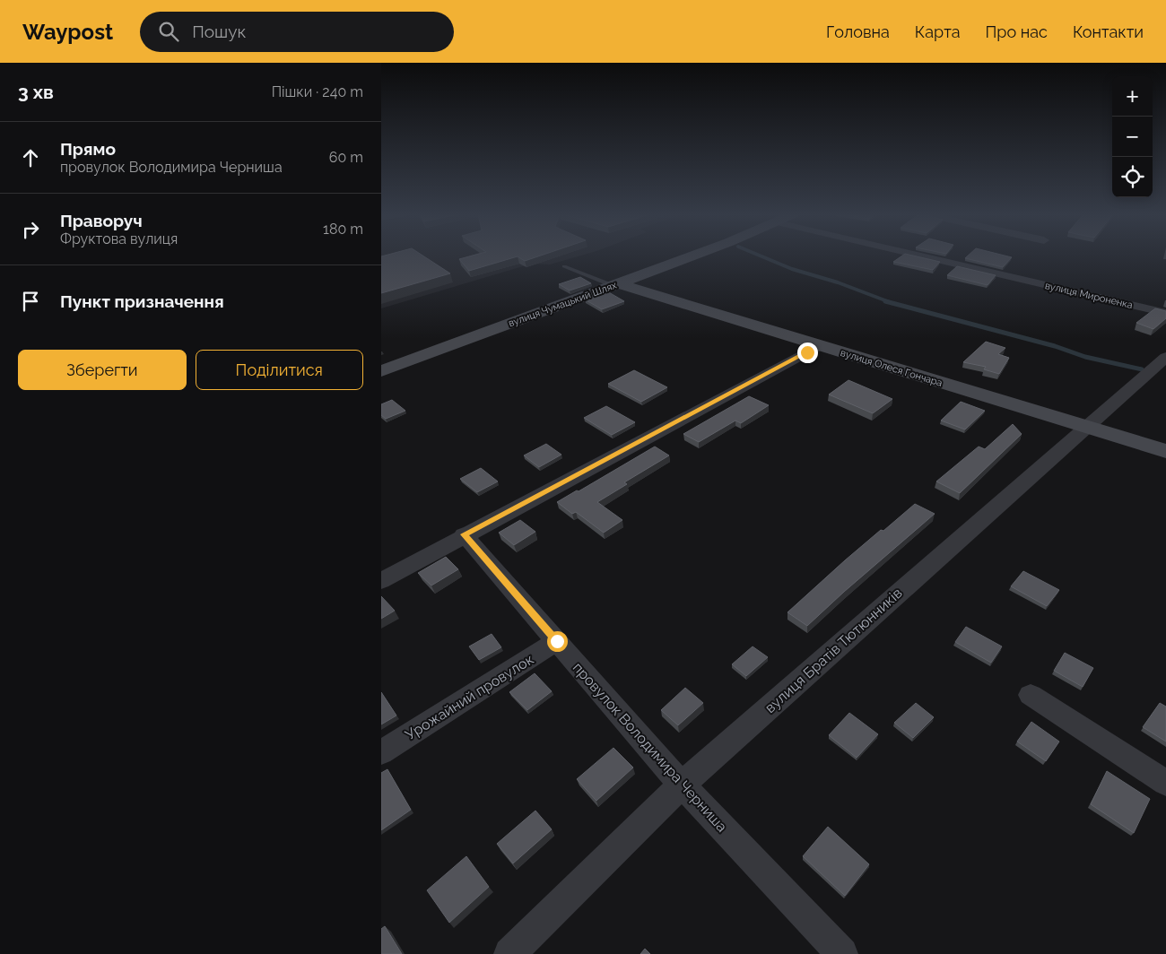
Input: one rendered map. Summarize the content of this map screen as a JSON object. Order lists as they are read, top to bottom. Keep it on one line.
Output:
{"streets":{"main road":["вулиця Чумацький Шлях","вулиця Олеся Гончара"],"street":["вулиця Мироненка","вулиця Братів Тютюнників","Урожайний провулок","провулок Володимира Черниша"]},"crossings":[["вулиця Чумацький Шлях","вулиця Олеся Гончара"],["вулиця Олеся Гончара","вулиця Братів Тютюнників"],["вулиця Братів Тютюнників","провулок Володимира Черниша"],["Урожайний провулок","провулок Володимира Черниша"]],"page":{"header":"Waypost","search":"Пошук","nav":["Головна","Карта","Про нас","Контакти"],"heading":["3 хв","Пішки · 240 m"],"map_buttons":["+","−"],"list":[["Прямо","провулок Володимира Черниша","60 m"],["Праворуч","Фруктова вулиця","180 m"],"Пункт призначення"],"buttons":["Зберегти","Поділитися"]}}
